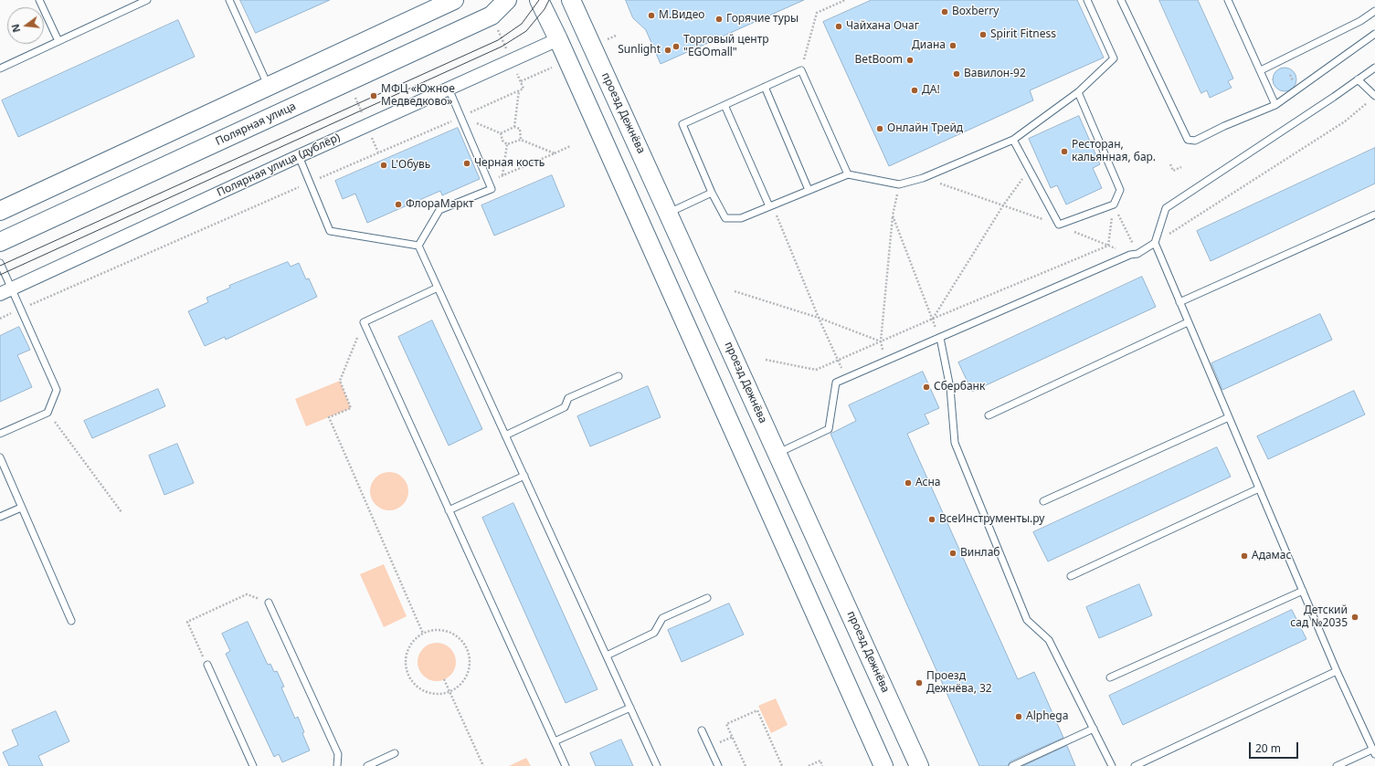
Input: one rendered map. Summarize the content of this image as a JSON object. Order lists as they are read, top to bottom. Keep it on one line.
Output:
{"streets":{"main road":["проезд Дежнёва","Полярная улица"],"street":["Полярная улица (дублёр)"]},"places":["Boxberry","М.Видео","Горячие туры","Чайхана Очаг","Spirit Fitness","Диана","Торговый центр \"EGOmall\"","Sunlight","BetBoom","Вавилон-92","ДА!","МФЦ «Южное Медведково»","Онлайн Трейд","Ресторан, кальянная, бар.","Черная кость","L'Обувь","ФлораМаркт","Сбербанк","Асна","ВсеИнструменты.ру","Винлаб","Адамас","Детский сад №2035","Проезд Дежнёва, 32","Alphega"],"scale_bar":"20 m","north":"left"}
